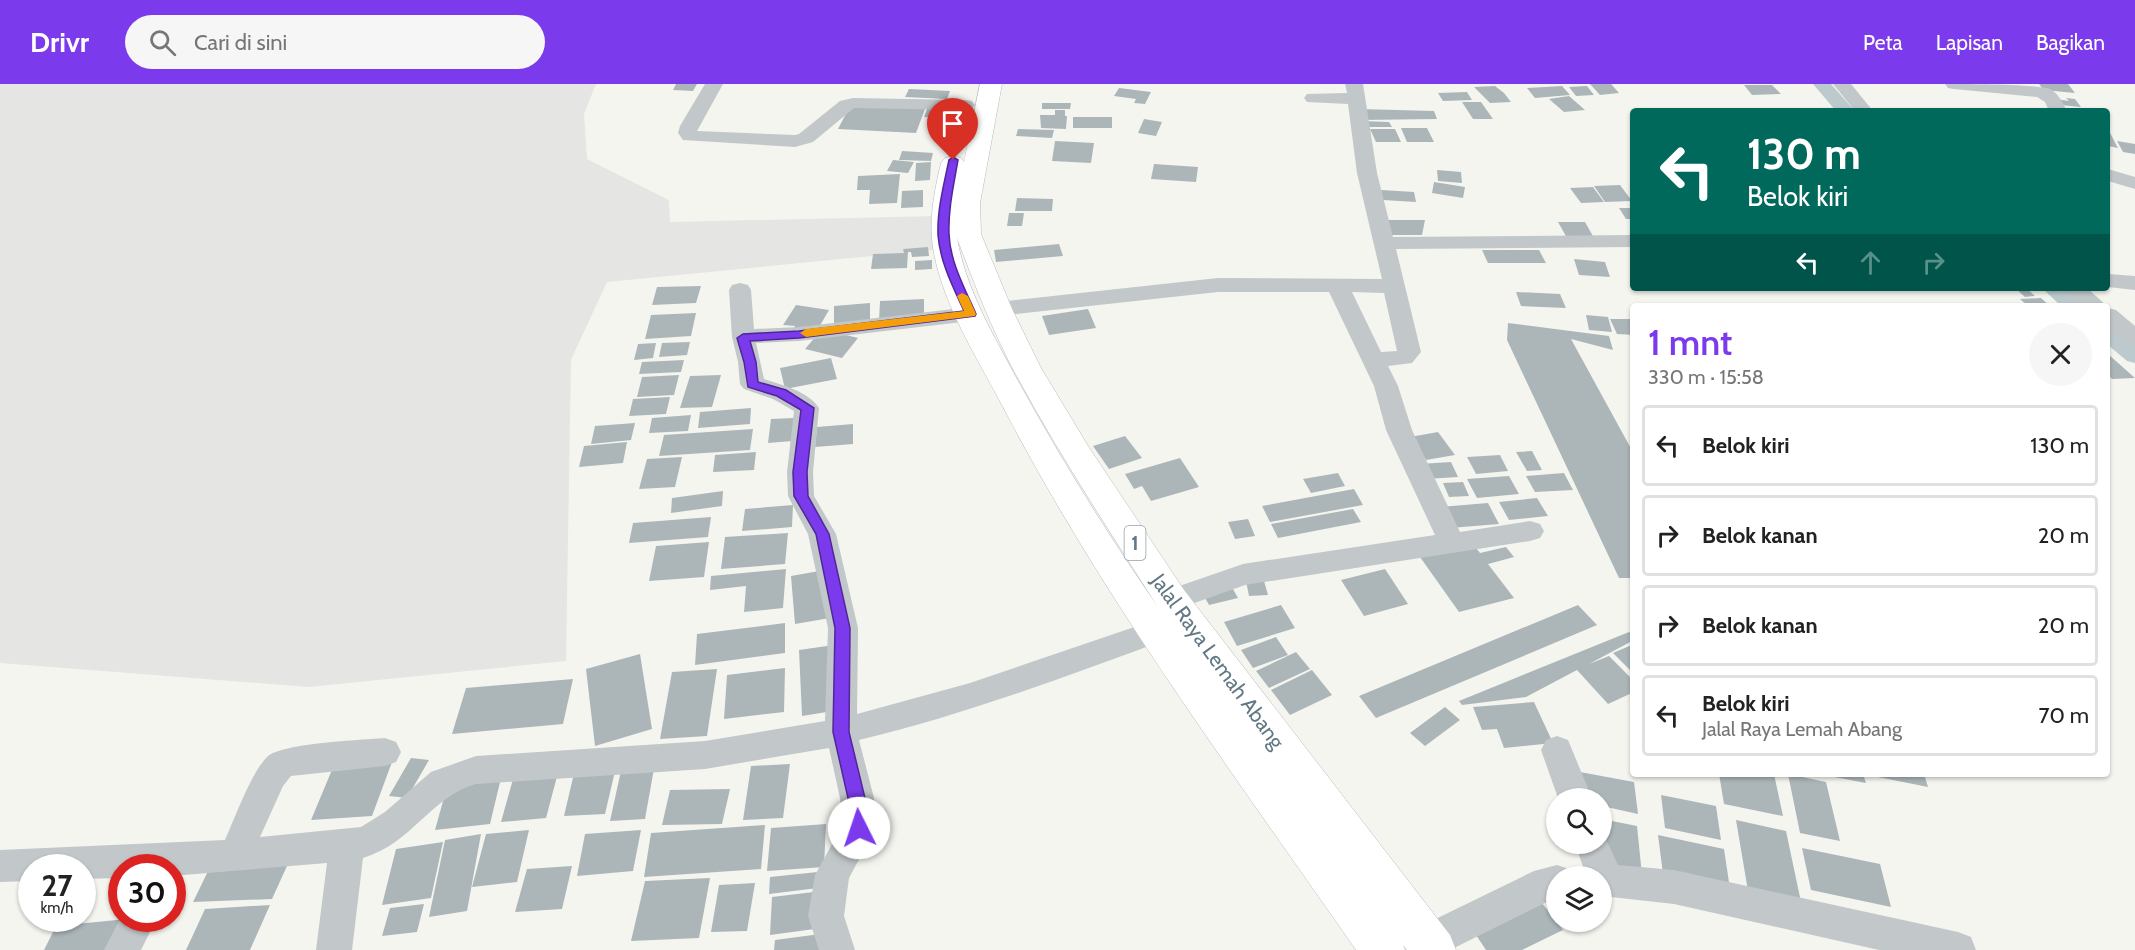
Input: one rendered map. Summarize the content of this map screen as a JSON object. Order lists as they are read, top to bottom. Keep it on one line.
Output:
{"streets":{"highway":["1","Jalal Raya Lemah Abang"]},"page":{"header":"Drivr","search":"Cari di sini","nav":["Peta","Lapisan","Bagikan"],"turn":["130 m","Belok kiri"],"heading":["1 mnt","330 m · 15:58"],"list":[{"name":"Belok kiri","value":"130 m"},{"name":"Belok kanan","value":"20 m"},{"name":"Belok kanan","value":"20 m"},{"name":"Belok kiri","note":"Jalal Raya Lemah Abang","value":"70 m"}],"speed":"27 km/h","limit":"30"}}
